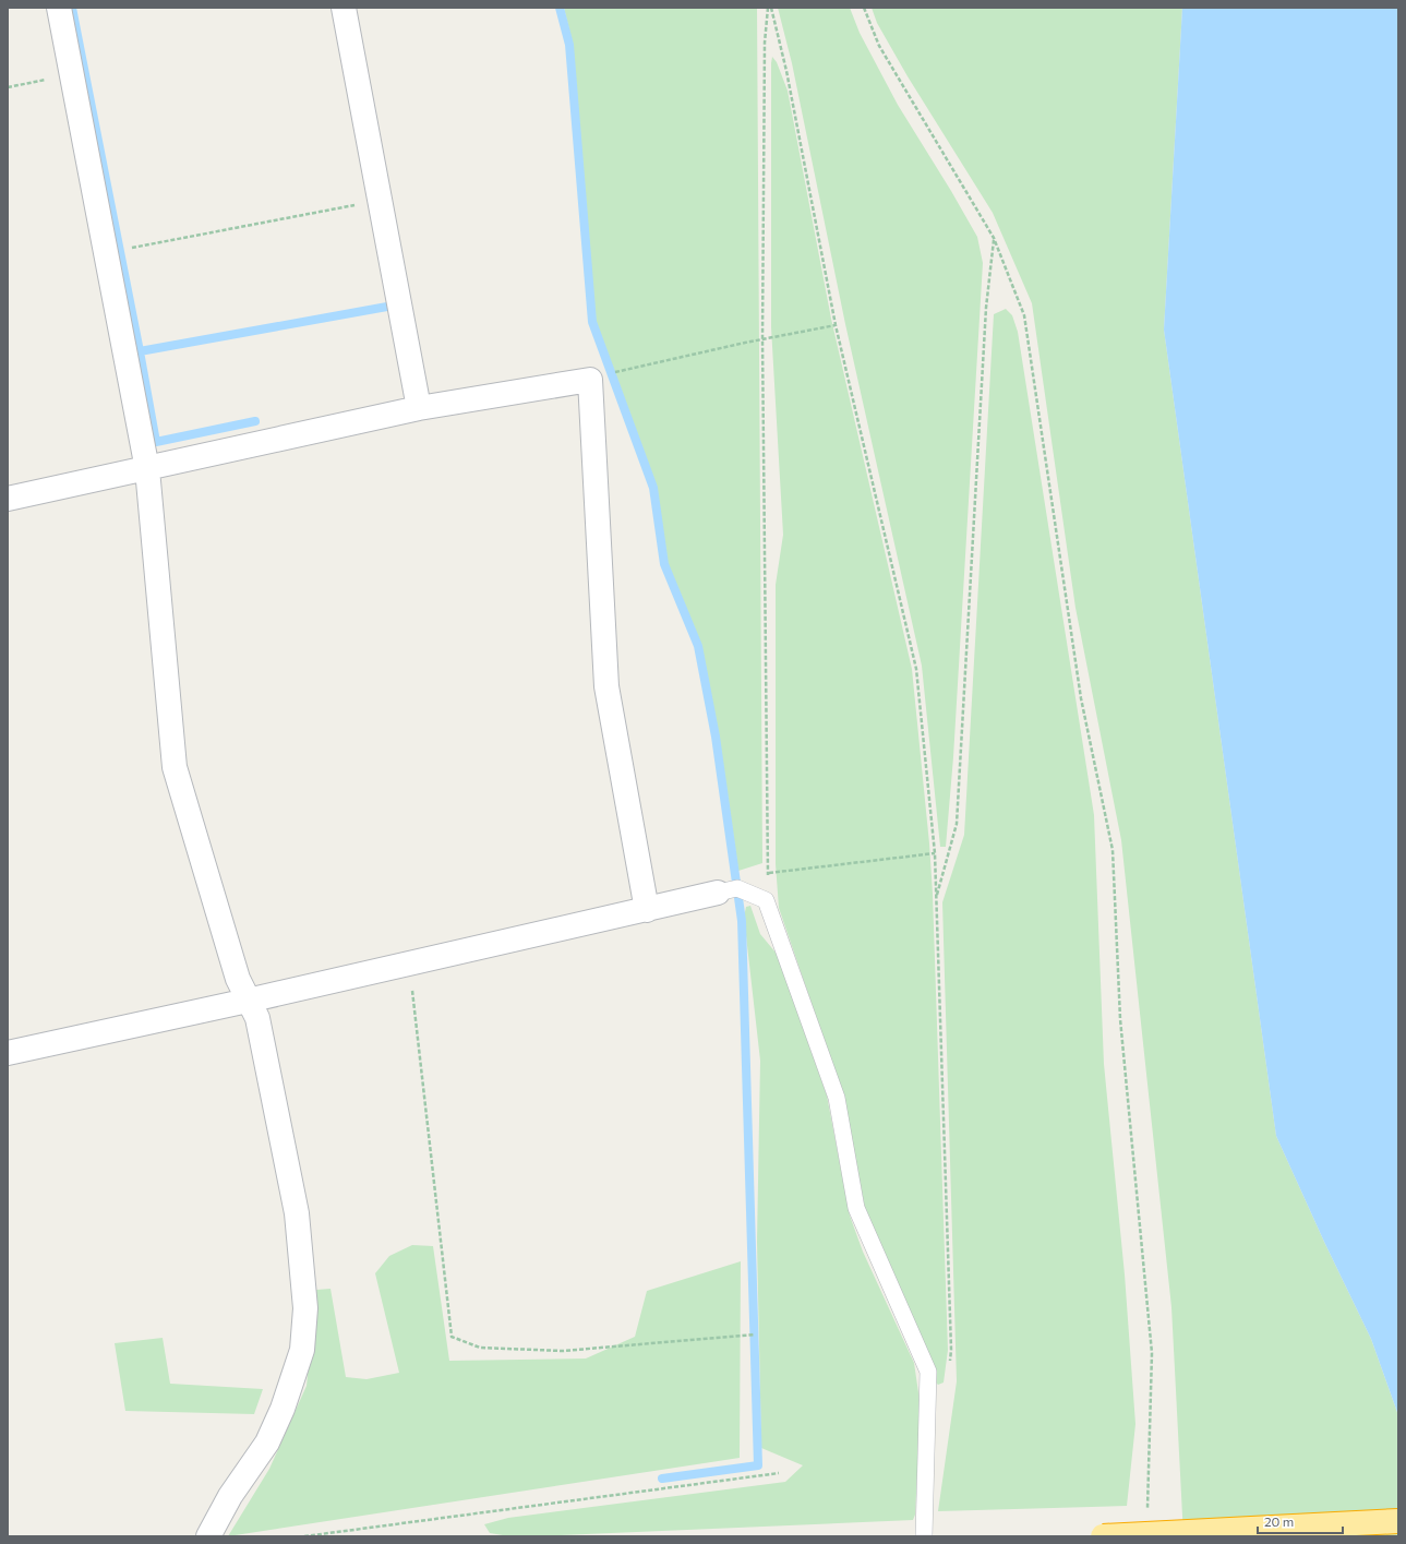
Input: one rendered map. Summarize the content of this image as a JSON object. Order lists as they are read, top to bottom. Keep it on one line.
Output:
{"scale_bar":"20 m"}
